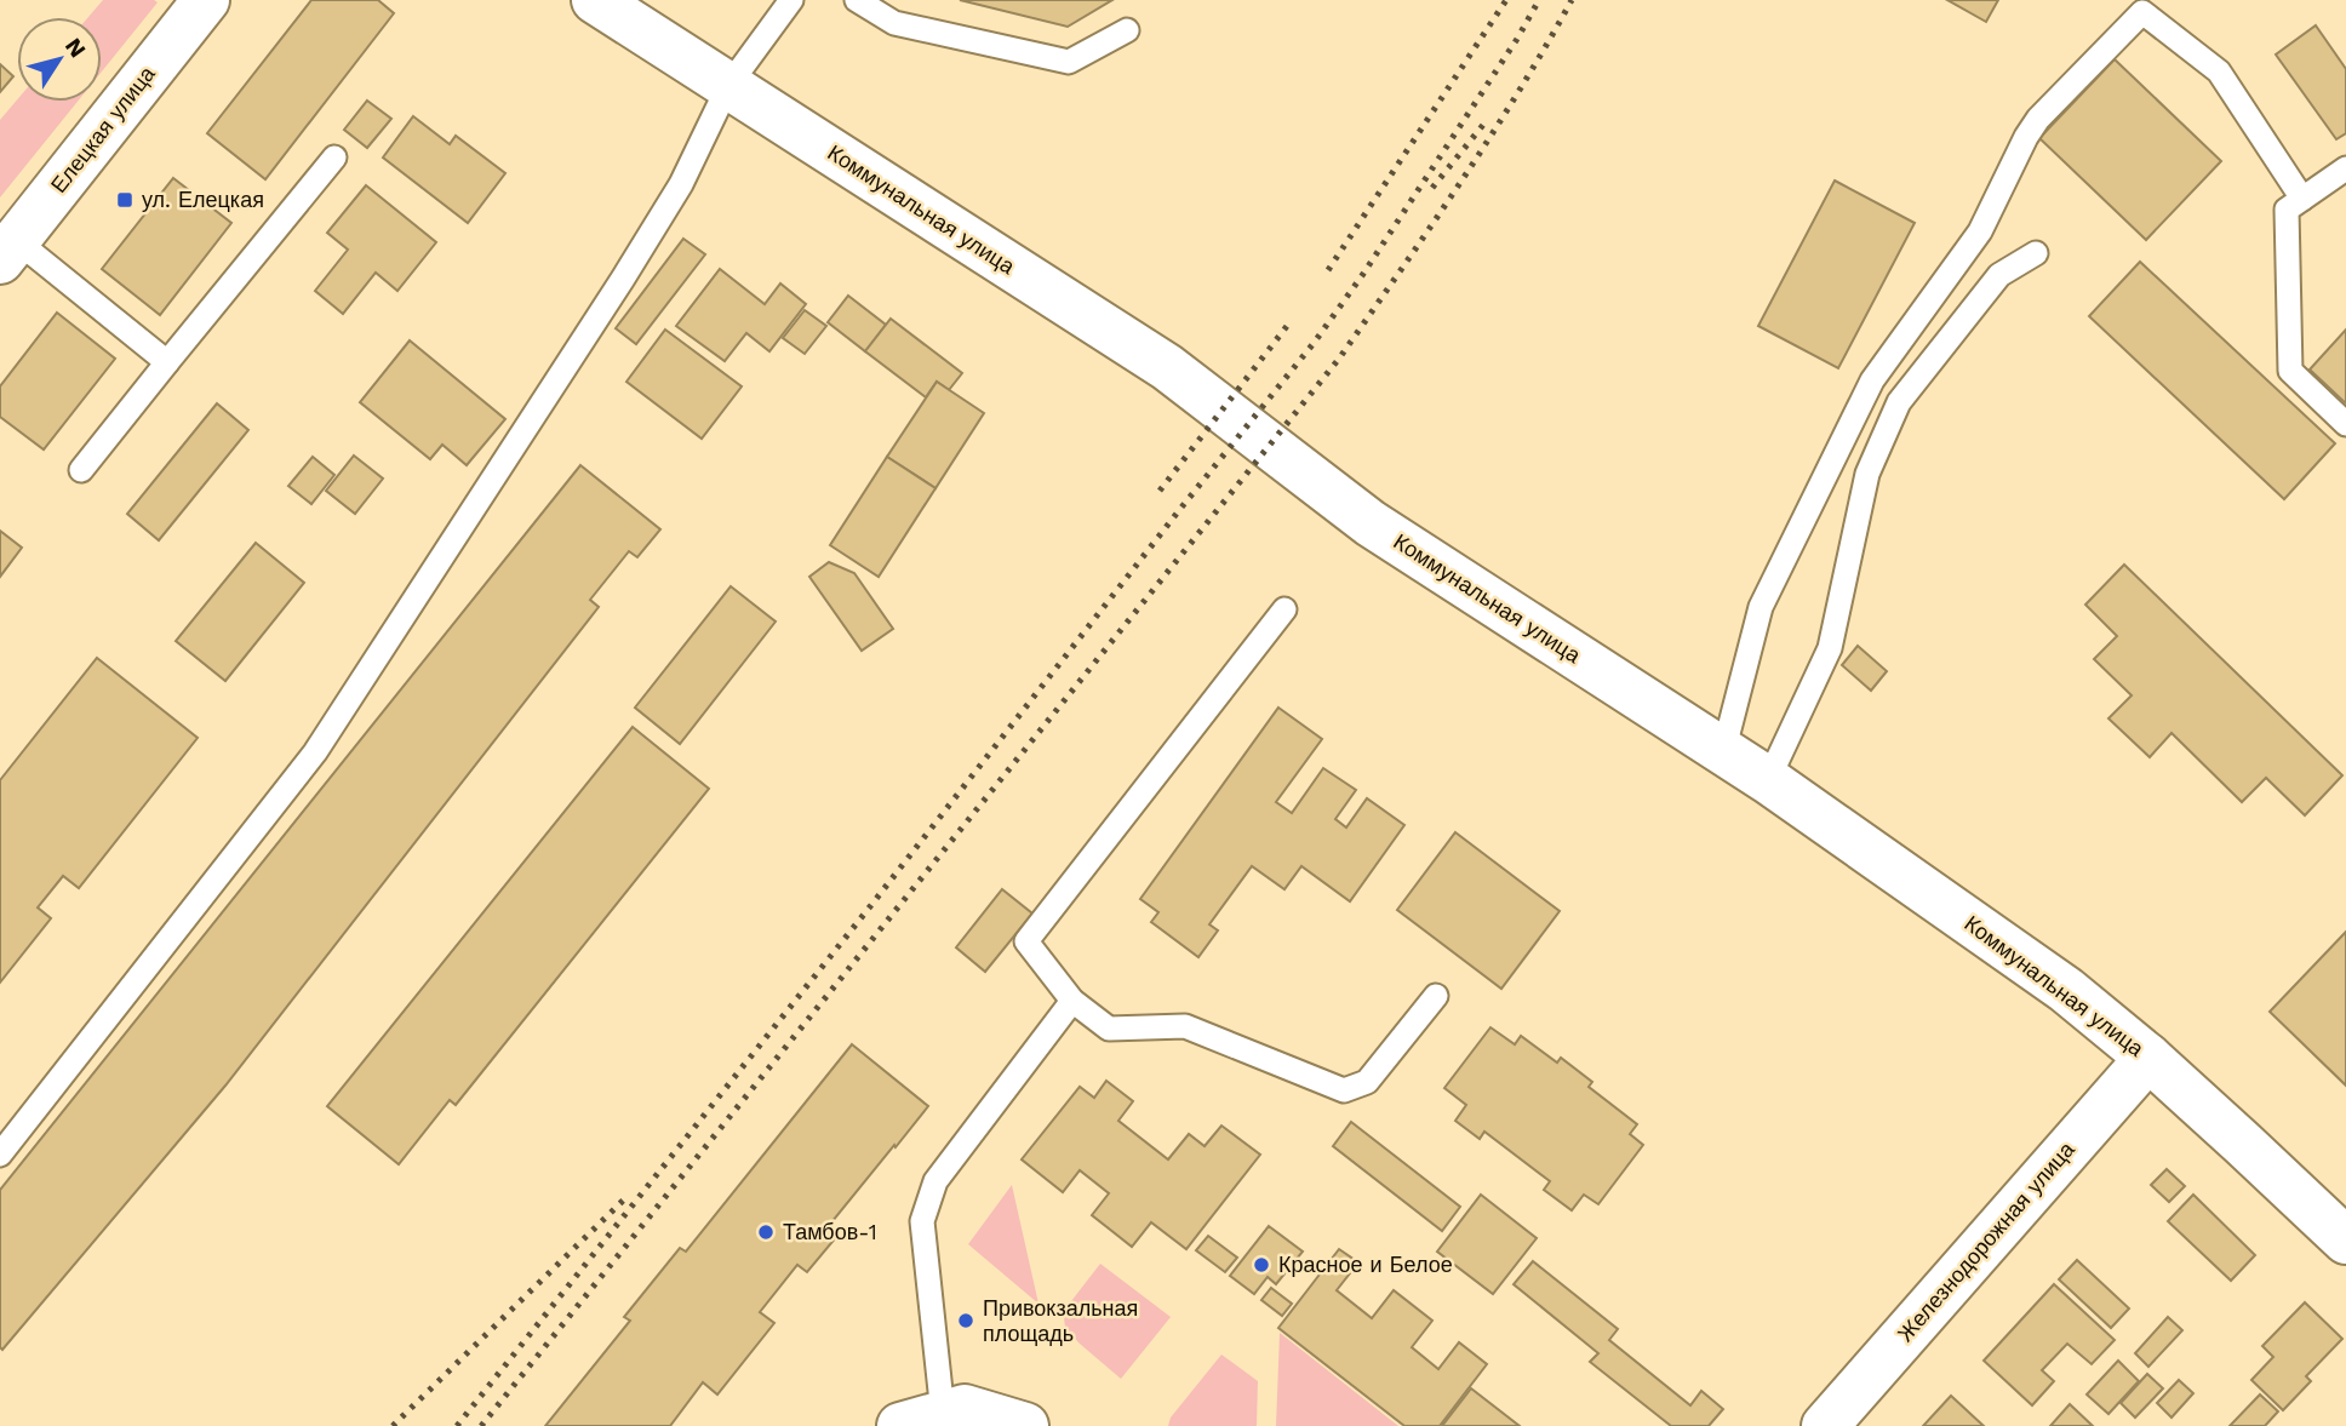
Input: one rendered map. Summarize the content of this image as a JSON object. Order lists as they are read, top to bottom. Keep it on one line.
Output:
{"streets":{"main road":["Елецкая улица","Коммунальная улица","Железнодорожная улица"]},"crossings":[["Коммунальная улица","Железнодорожная улица"]],"places":{"transit":["ул. Елецкая"],"other":["Тамбов-1","Красное и Белое","Привокзальная площадь"]},"north":"top right"}
